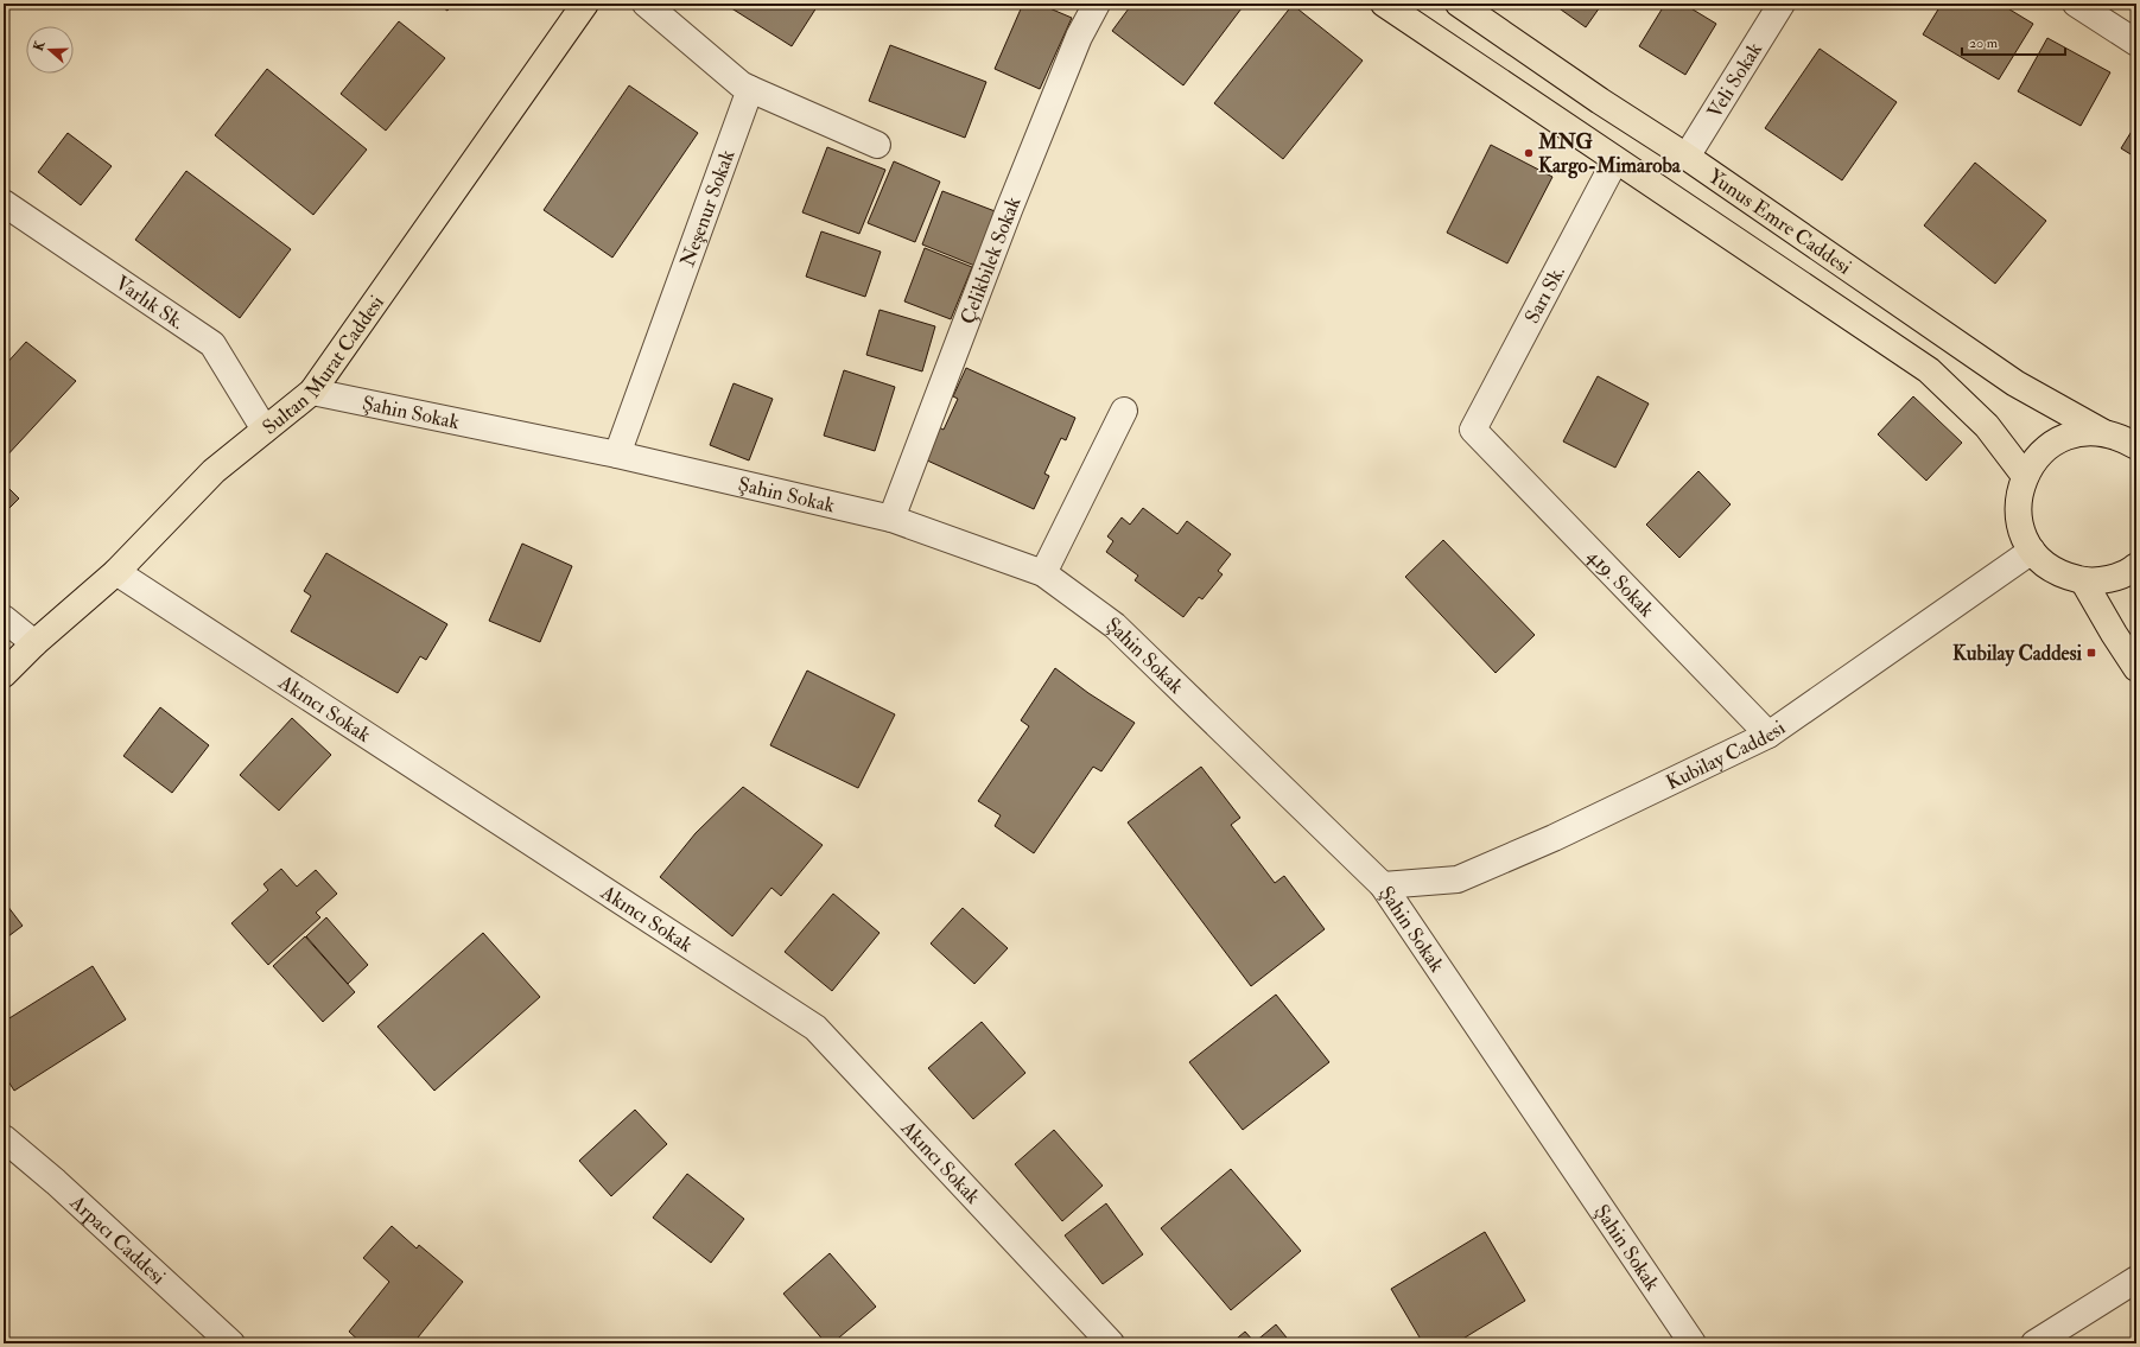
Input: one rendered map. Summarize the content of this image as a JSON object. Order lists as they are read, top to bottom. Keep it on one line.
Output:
{"streets":{"main road":["Yunus Emre Caddesi","Sultan Murat Caddesi"],"street":["Veli Sokak","Neşenur Sokak","Çelikbilek Sokak","Sarı Sk.","Varlık Sk.","Şahin Sokak","419. Sokak","Akıncı Sokak","Kubilay Caddesi","Arpacı Caddesi"]},"crossings":[["Veli Sokak","Yunus Emre Caddesi"],["Neşenur Sokak","Şahin Sokak"],["Çelikbilek Sokak","Şahin Sokak"],["Sarı Sk.","419. Sokak"],["Varlık Sk.","Sultan Murat Caddesi"],["Sultan Murat Caddesi","Şahin Sokak"],["Sultan Murat Caddesi","Akıncı Sokak"],["Şahin Sokak","Kubilay Caddesi"],["419. Sokak","Kubilay Caddesi"]],"places":{"other":["MNG Kargo-Mimaroba"],"transit":["Kubilay Caddesi"]},"scale_bar":"20 m","north":"left"}
